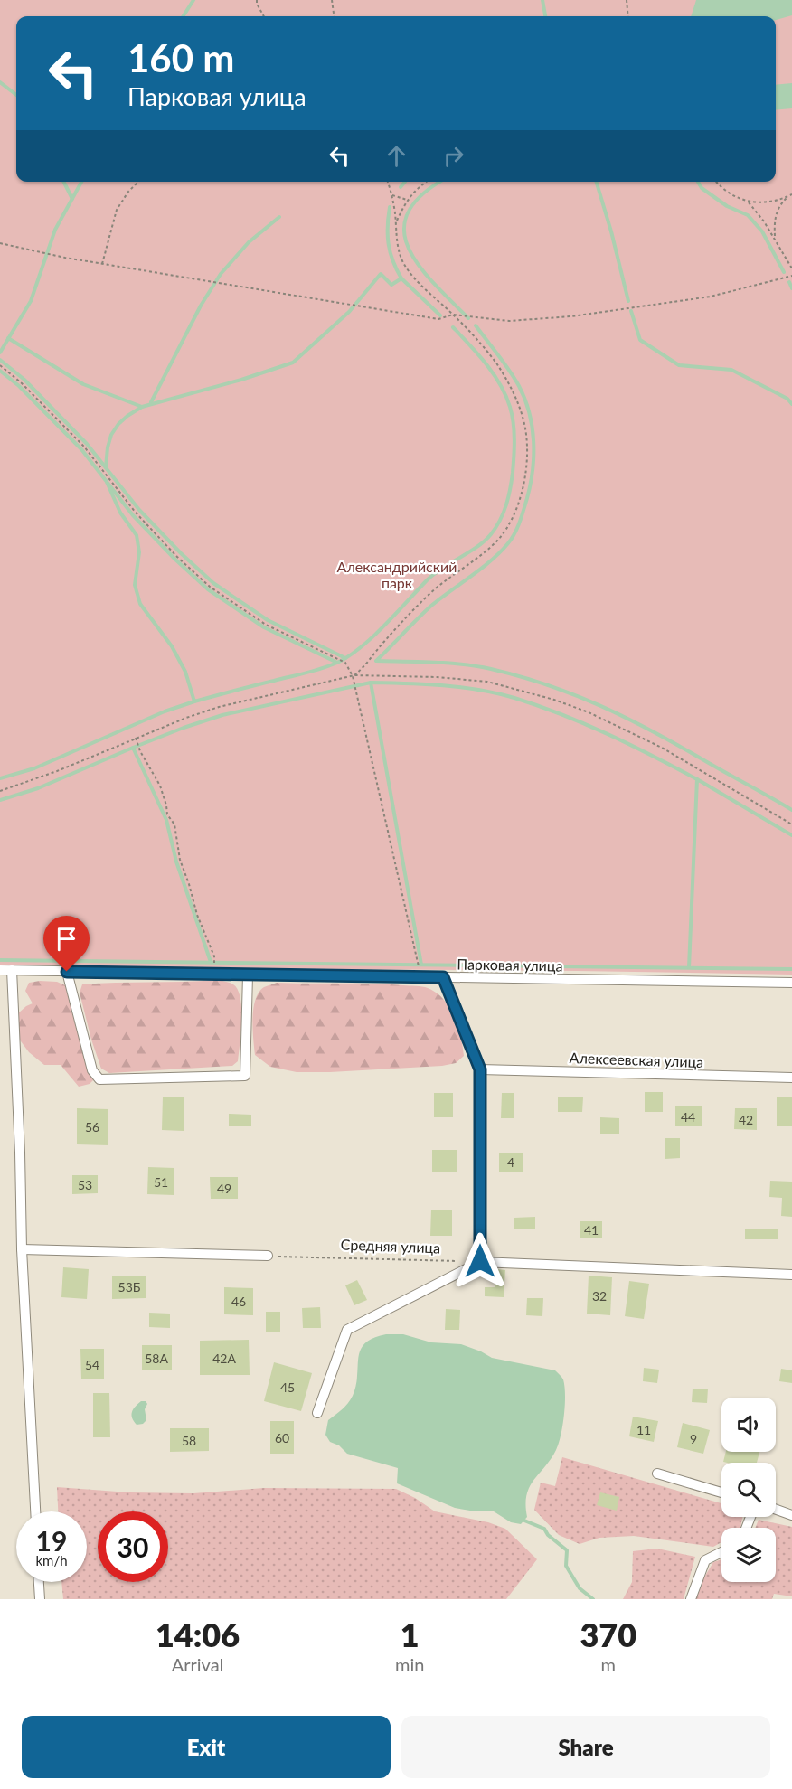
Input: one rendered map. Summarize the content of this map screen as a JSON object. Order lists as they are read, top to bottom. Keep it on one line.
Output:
{"streets":{"street":["Парковая улица","Алексеевская улица"],"path":["Средняя улица"]},"parks":["Александрийский парк"],"house_numbers":["44","42","56","4","51","53","49","41","53Б","32","46","58А","42А","54","45","11","60","9","58"],"page":{"turn":["160 m","Парковая улица"],"speed":"19 km/h","limit":"30","eta":["14:06","Arrival","1","min","370","m"],"buttons":["Exit","Share"]}}
